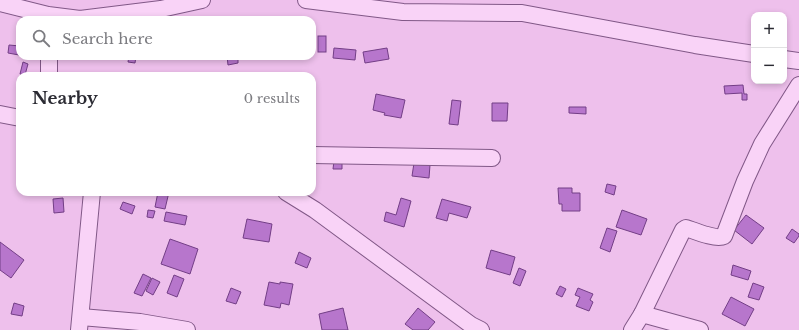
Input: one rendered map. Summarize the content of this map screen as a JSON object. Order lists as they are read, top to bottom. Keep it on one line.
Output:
{"page":{"map_buttons":["+","−"],"search":"Search here","heading":["Nearby","0 results"]}}
